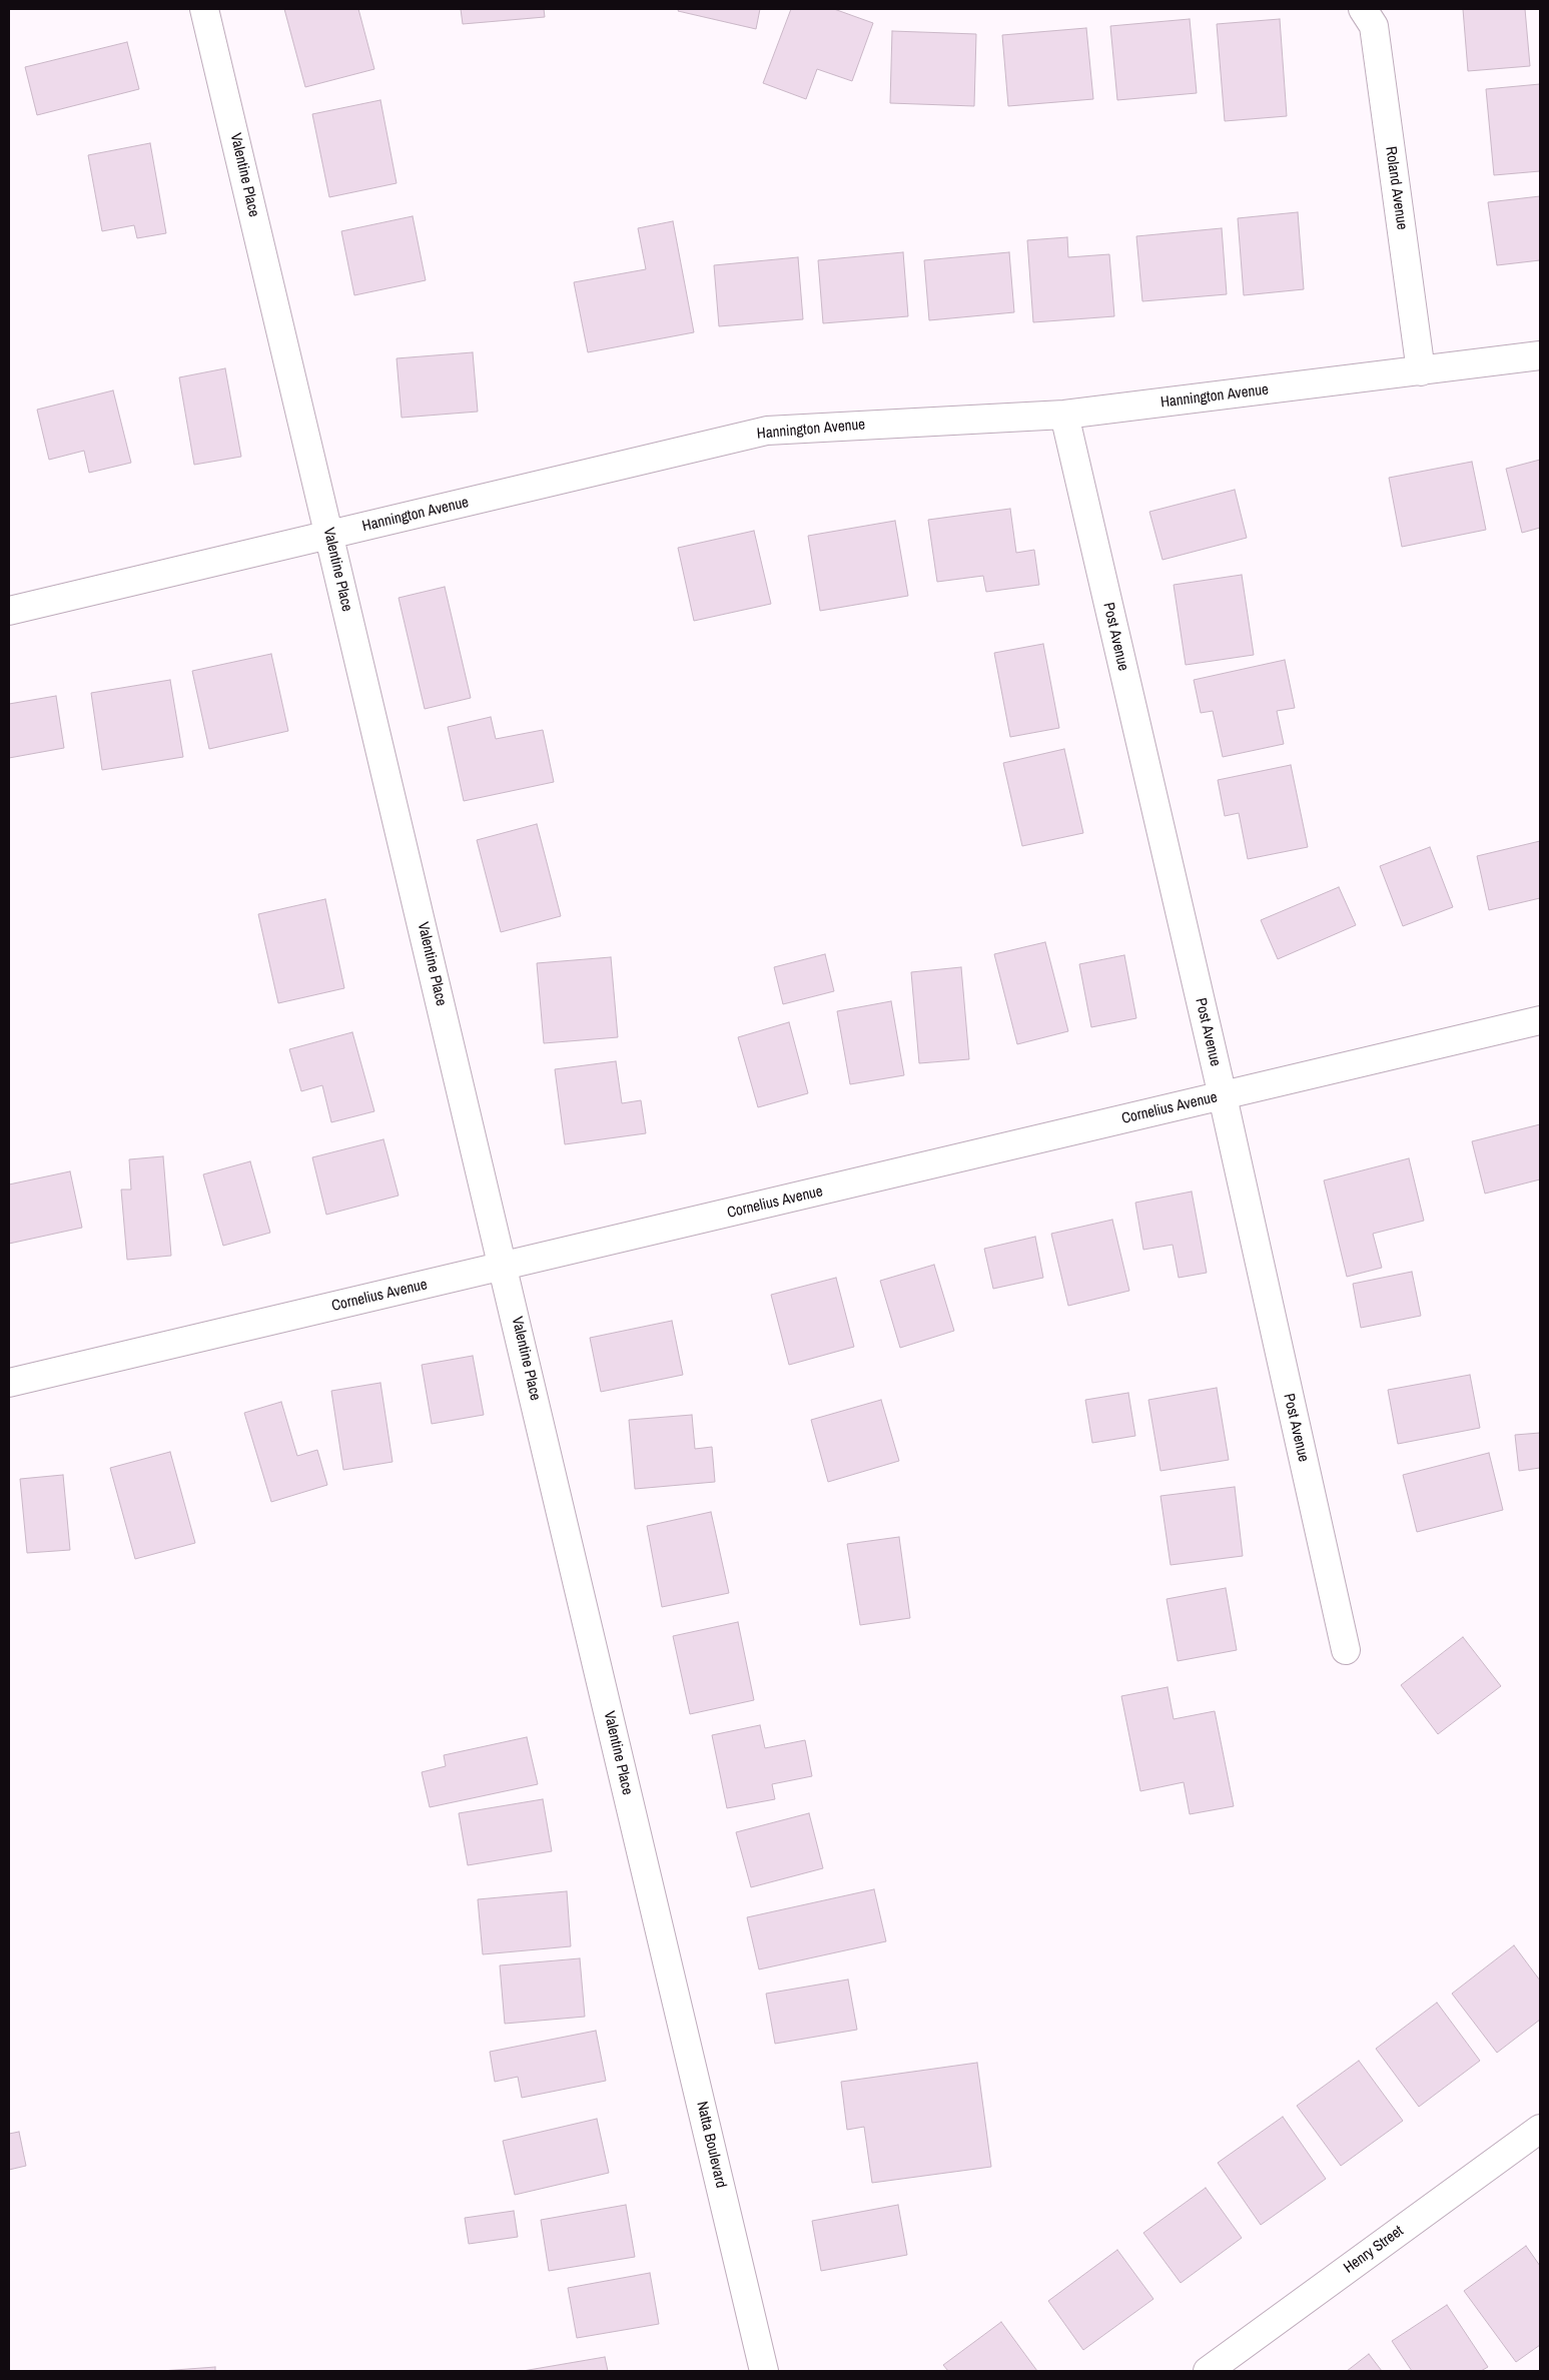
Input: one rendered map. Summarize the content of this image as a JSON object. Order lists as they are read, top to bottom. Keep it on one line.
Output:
{"streets":{"street":["Valentine Place","Roland Avenue","Hannington Avenue","Post Avenue","Cornelius Avenue","Natta Boulevard","Henry Street"]},"crossings":[["Valentine Place","Hannington Avenue"],["Valentine Place","Cornelius Avenue"],["Valentine Place","Natta Boulevard"],["Roland Avenue","Hannington Avenue"],["Hannington Avenue","Post Avenue"],["Post Avenue","Cornelius Avenue"]]}
